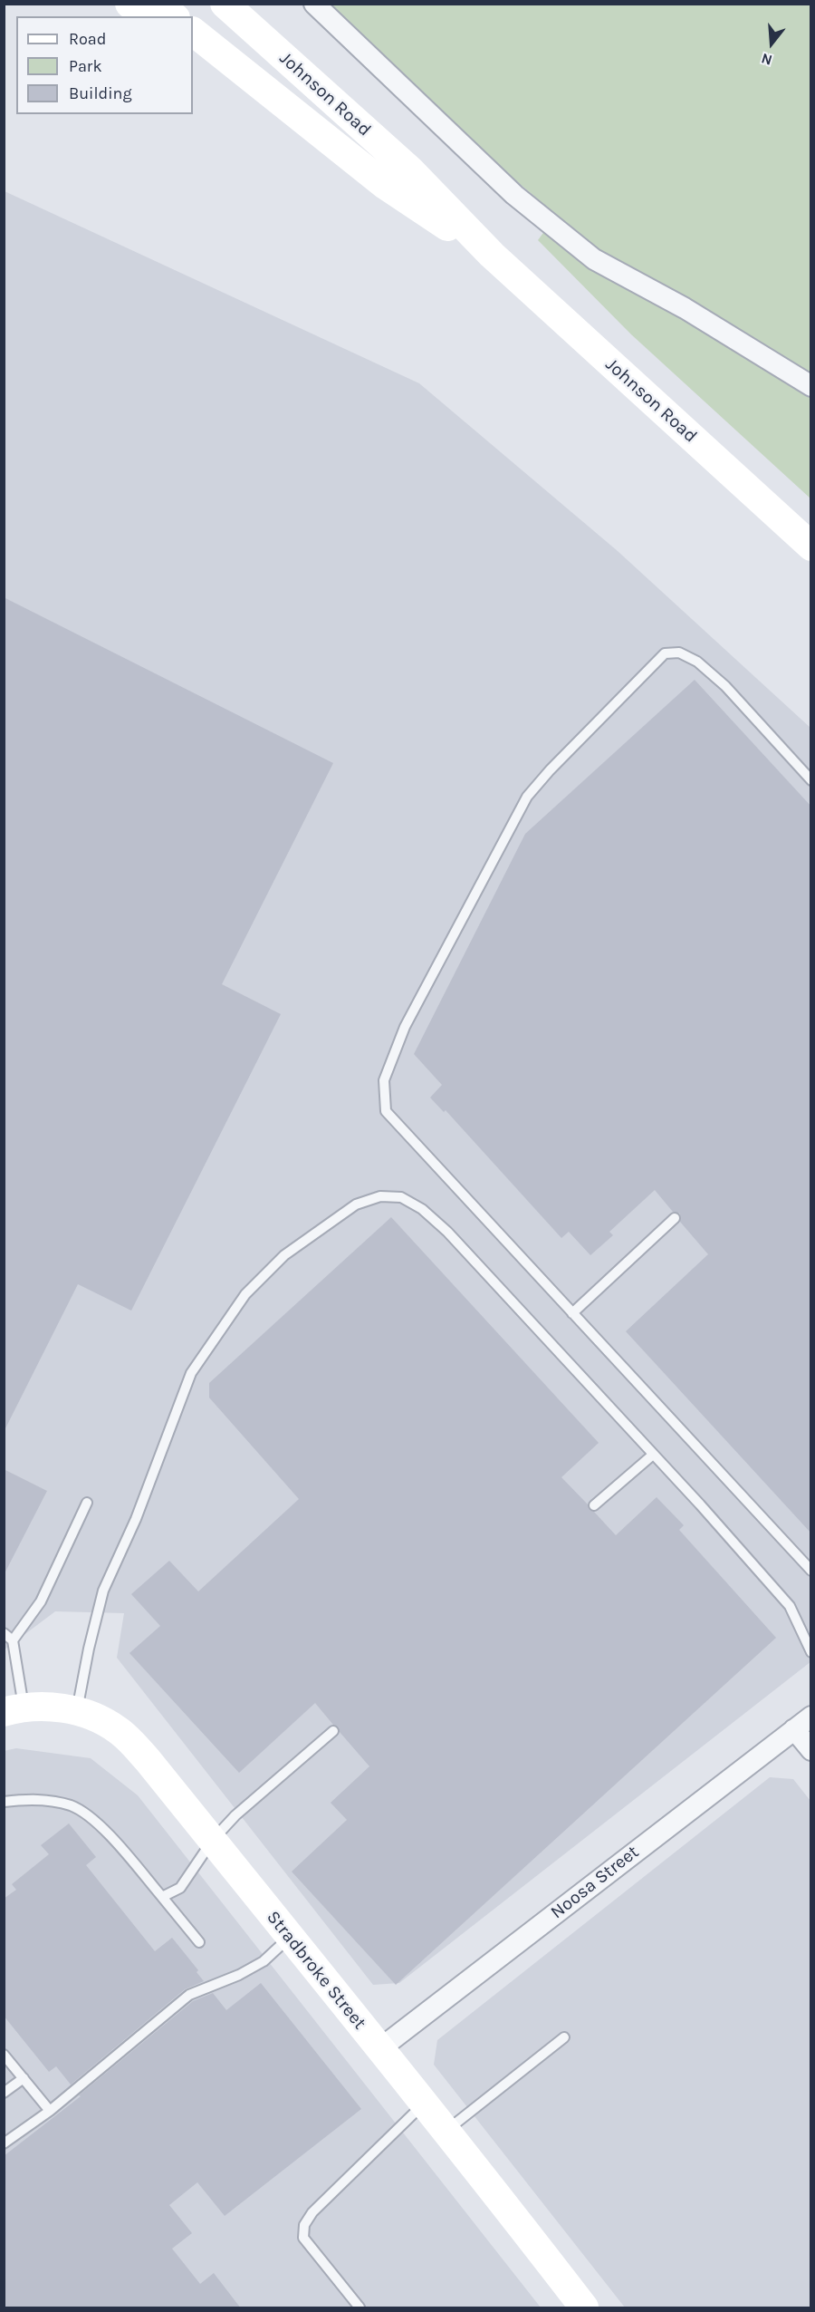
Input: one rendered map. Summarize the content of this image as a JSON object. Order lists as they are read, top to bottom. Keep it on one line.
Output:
{"streets":{"main road":["Johnson Road","Stradbroke Street"],"street":["Noosa Street"]},"crossings":[["Noosa Street","Stradbroke Street"]],"legend":["Road","Park","Building"],"north":"bottom"}
